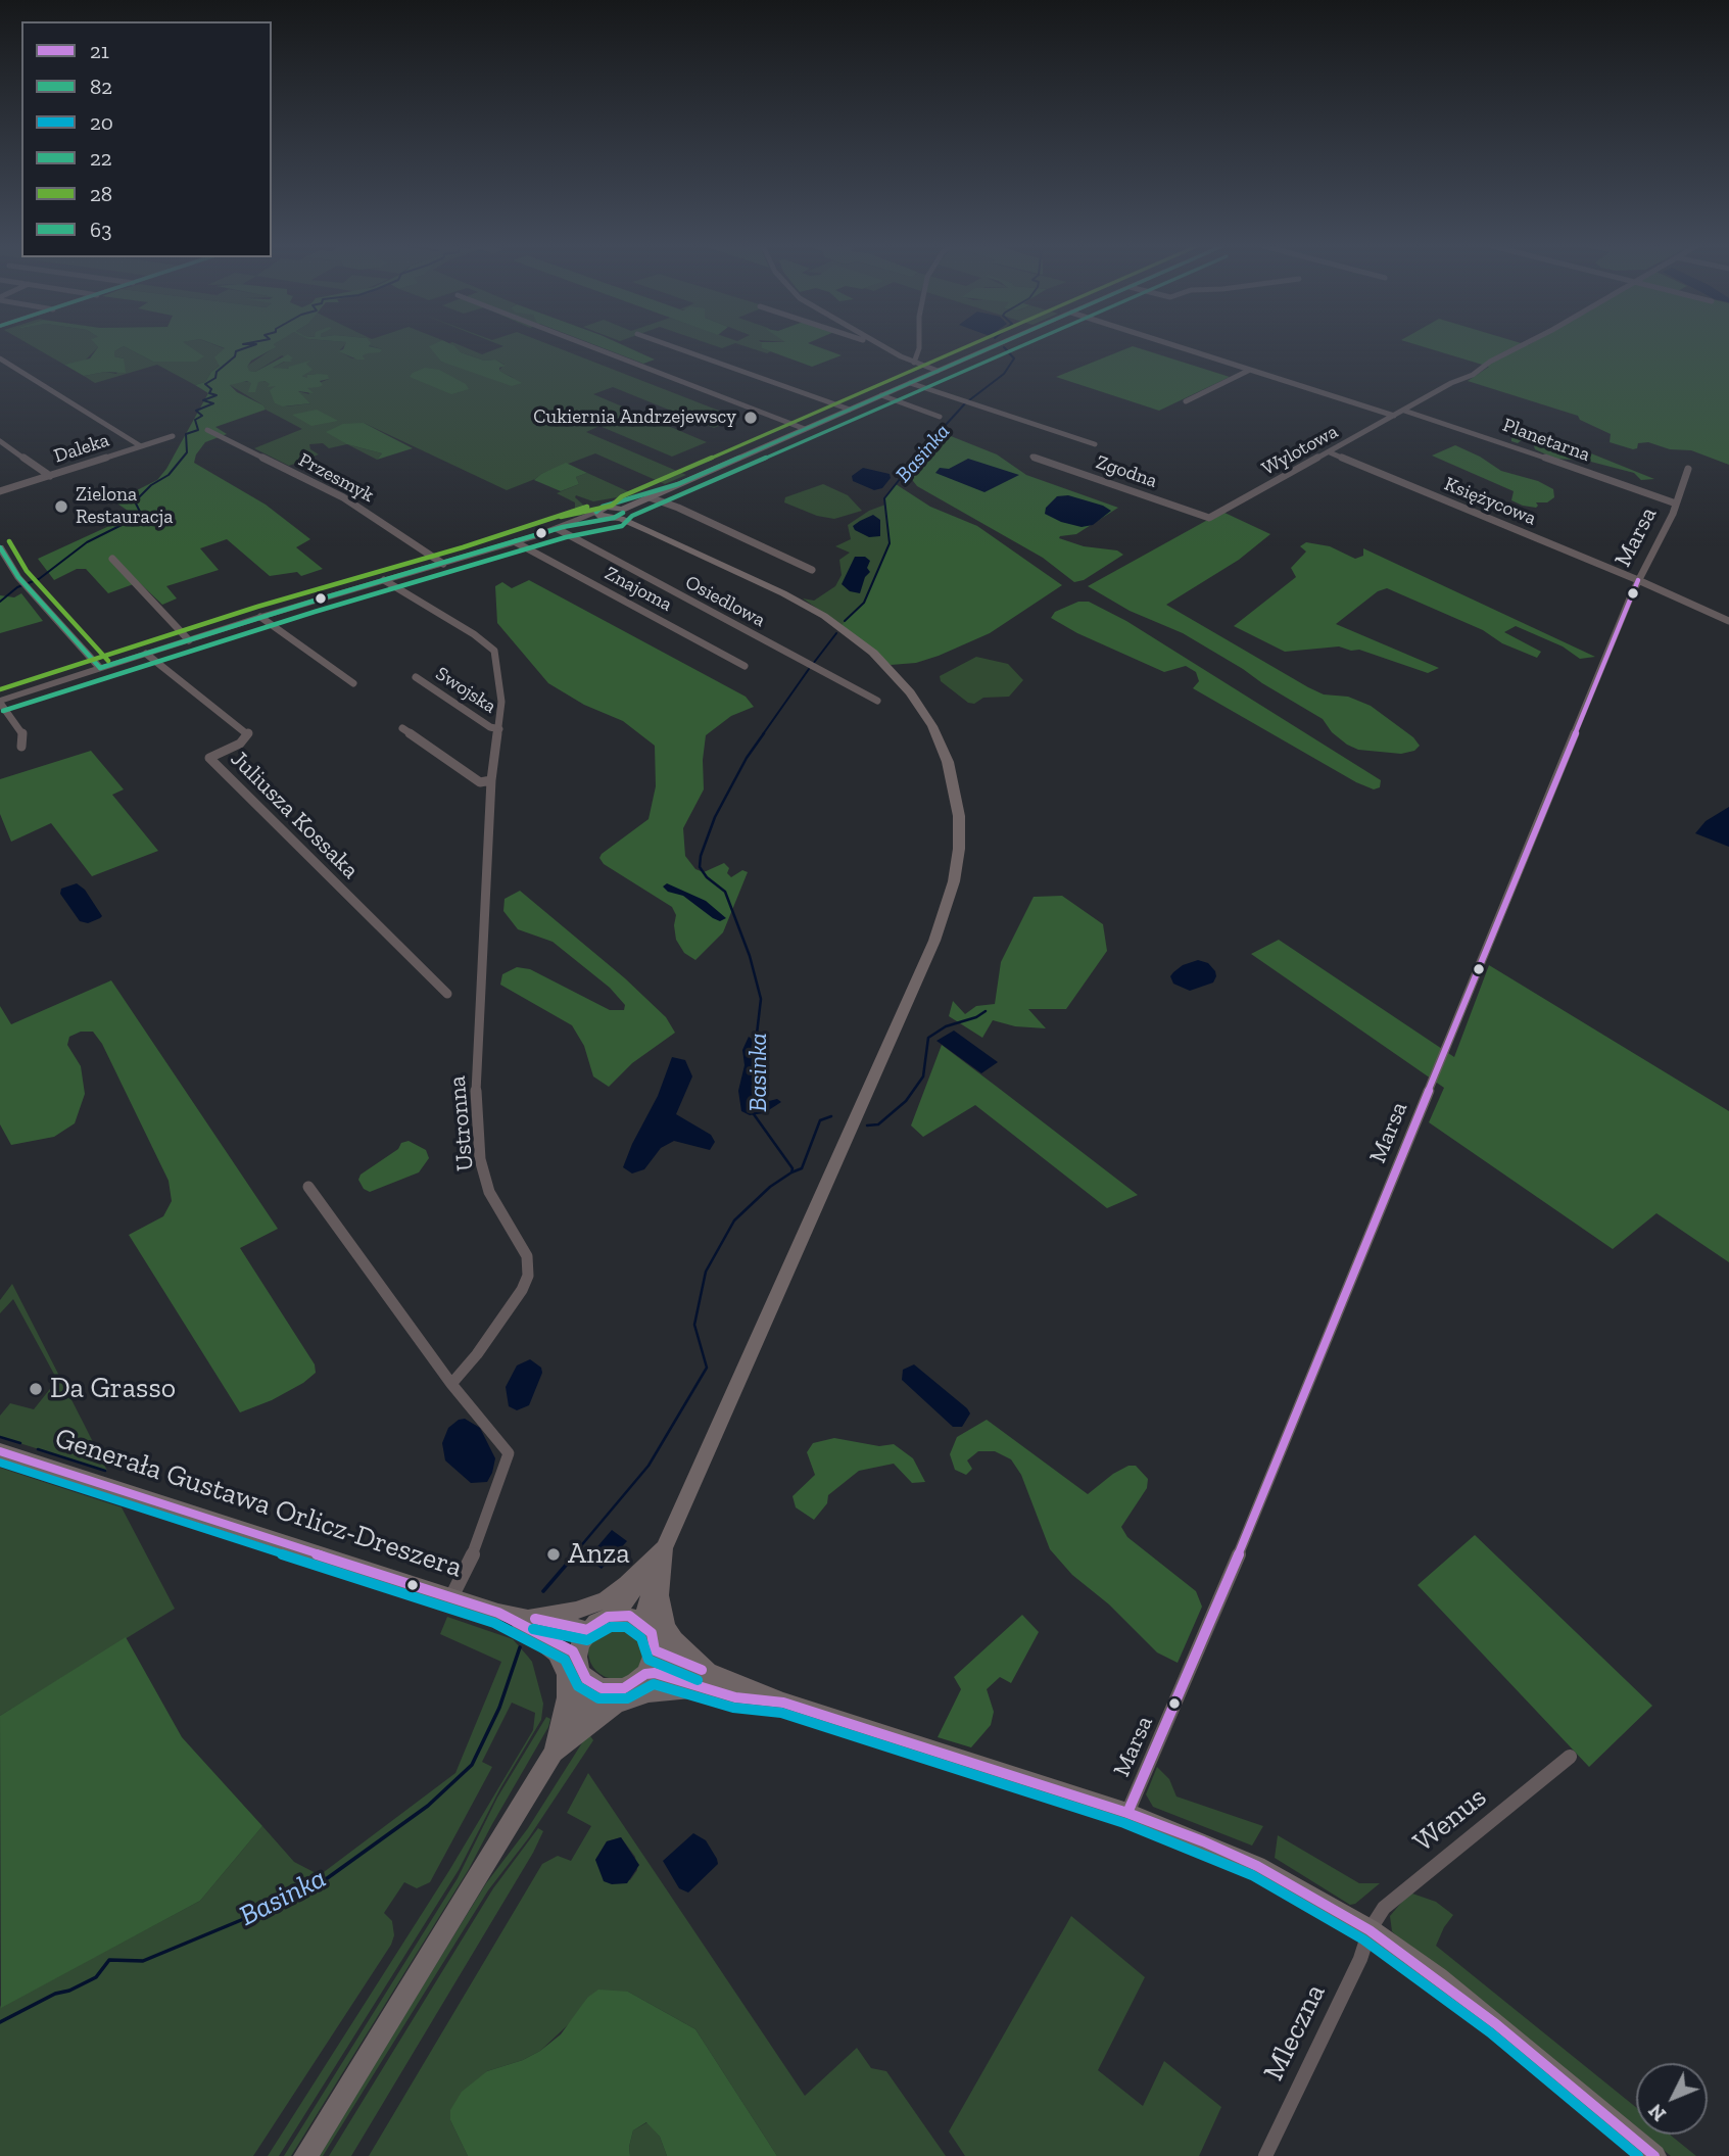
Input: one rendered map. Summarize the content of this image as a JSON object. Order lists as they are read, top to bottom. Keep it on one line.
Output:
{"streets":{"main road":["Generała Gustawa Orlicz-Dreszera"],"street":["Planetarna","Daleka","Wylotowa","Zgodna","Przesmyk","Księżycowa","Marsa","Znajoma","Osiedlowa","Swojska","Juliusza Kossaka","Ustronna","Wenus","Mleczna"]},"crossings":[["Planetarna","Wylotowa"],["Planetarna","Marsa"],["Wylotowa","Zgodna"],["Wylotowa","Księżycowa"],["Księżycowa","Marsa"],["Swojska","Ustronna"],["Wenus","Mleczna"]],"water":["Basinka"],"places":["Cukiernia Andrzejewscy","Zielona Restauracja","Da Grasso","Anza"],"lines":["transit line 82","transit line 22","transit line 28","transit line 21","transit line 20"],"legend":["21","82","20","22","28","63"],"north":"bottom left"}
